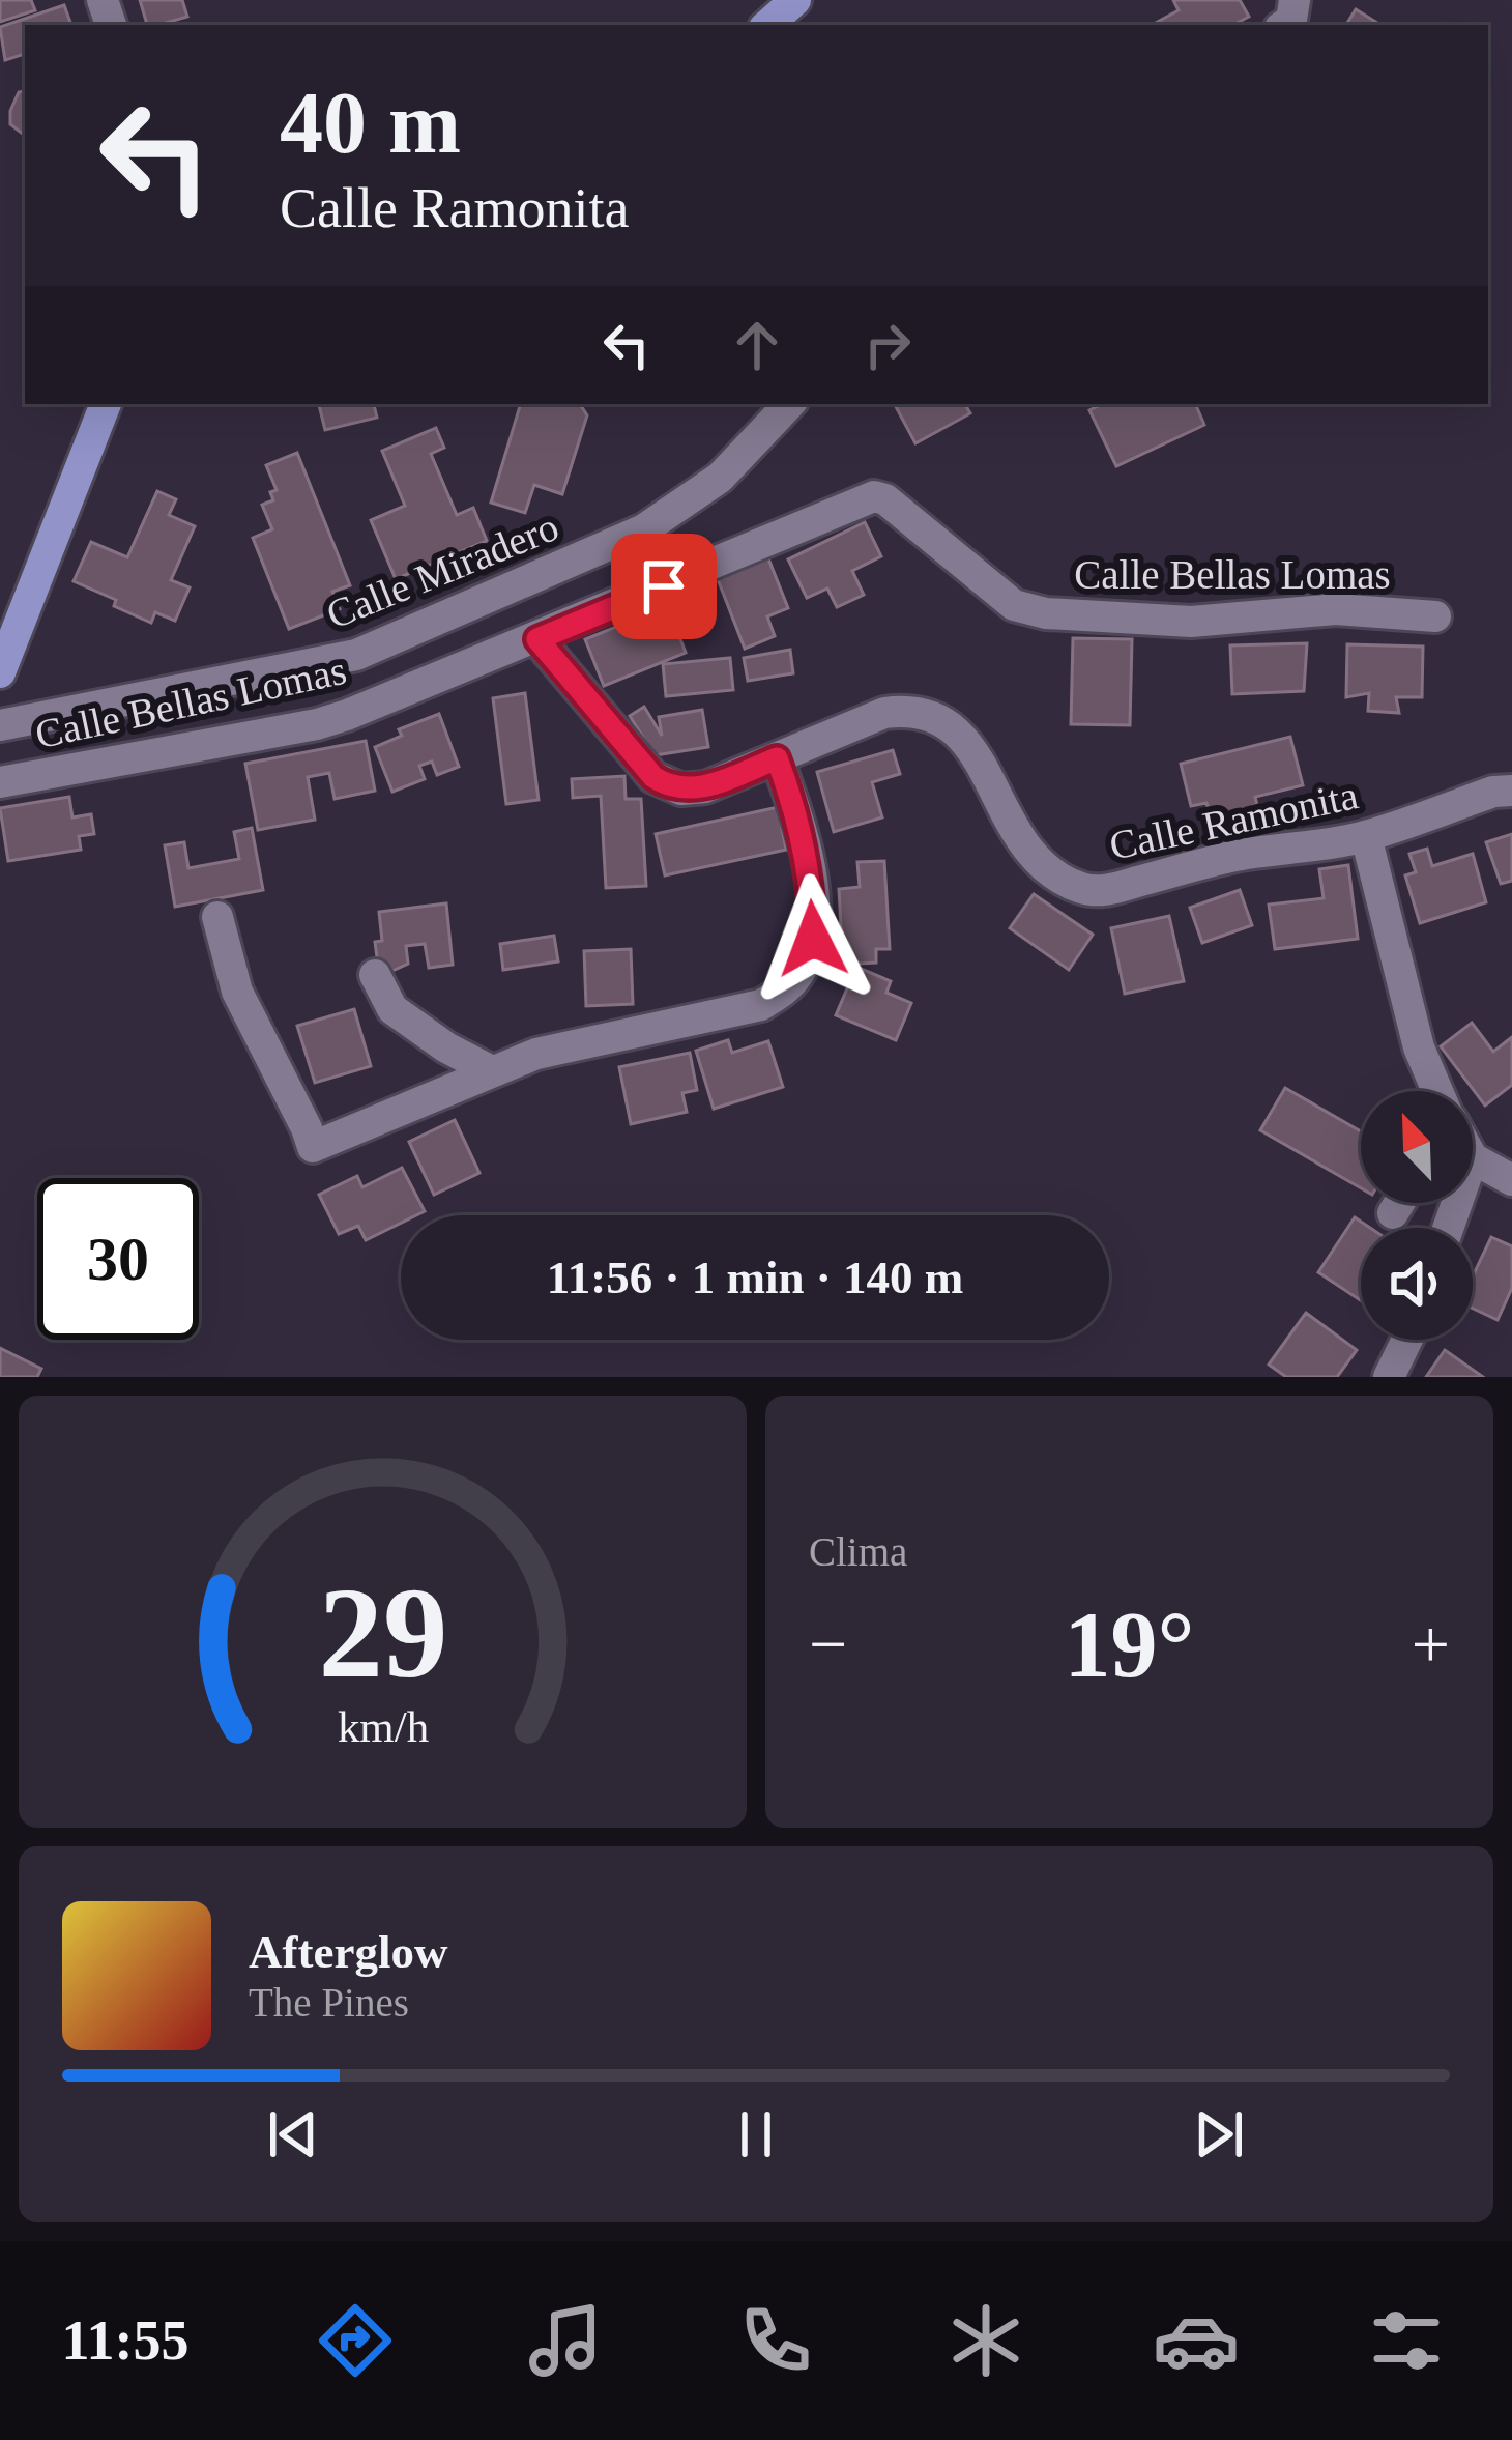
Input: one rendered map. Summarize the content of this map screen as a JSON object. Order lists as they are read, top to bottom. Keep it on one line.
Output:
{"streets":{"street":["Calle Miradero","Calle Bellas Lomas","Calle Ramonita"]},"crossings":[["Calle Bellas Lomas","Calle Ramonita"]],"north":"top left","page":{"turn":["40 m","Calle Ramonita"],"limit":"30","trip":"11:56 · 1 min · 140 m","tile":"Clima","heat":["−","19°","+"],"song":["Afterglow","The Pines"],"tabs":"11:55","gauge":["29","km/h"]}}
